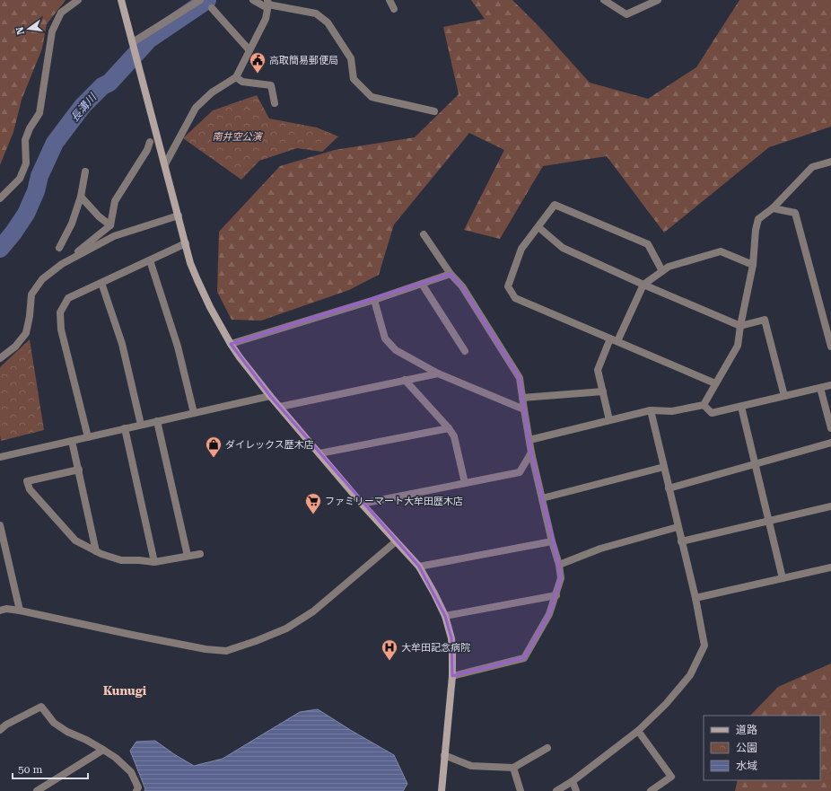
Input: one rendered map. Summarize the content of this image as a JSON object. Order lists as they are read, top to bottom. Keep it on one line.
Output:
{"districts":["Kunugi"],"water":["長溝川"],"parks":["南井空公演"],"places":{"public building":["高取簡易郵便局"],"shop":["ダイレックス歴木店"],"supermarket":["ファミリーマート大牟田歴木店"],"hospital":["大牟田記念病院"]},"legend":["道路","公園","水域"],"scale_bar":"50 m","north":"left"}
